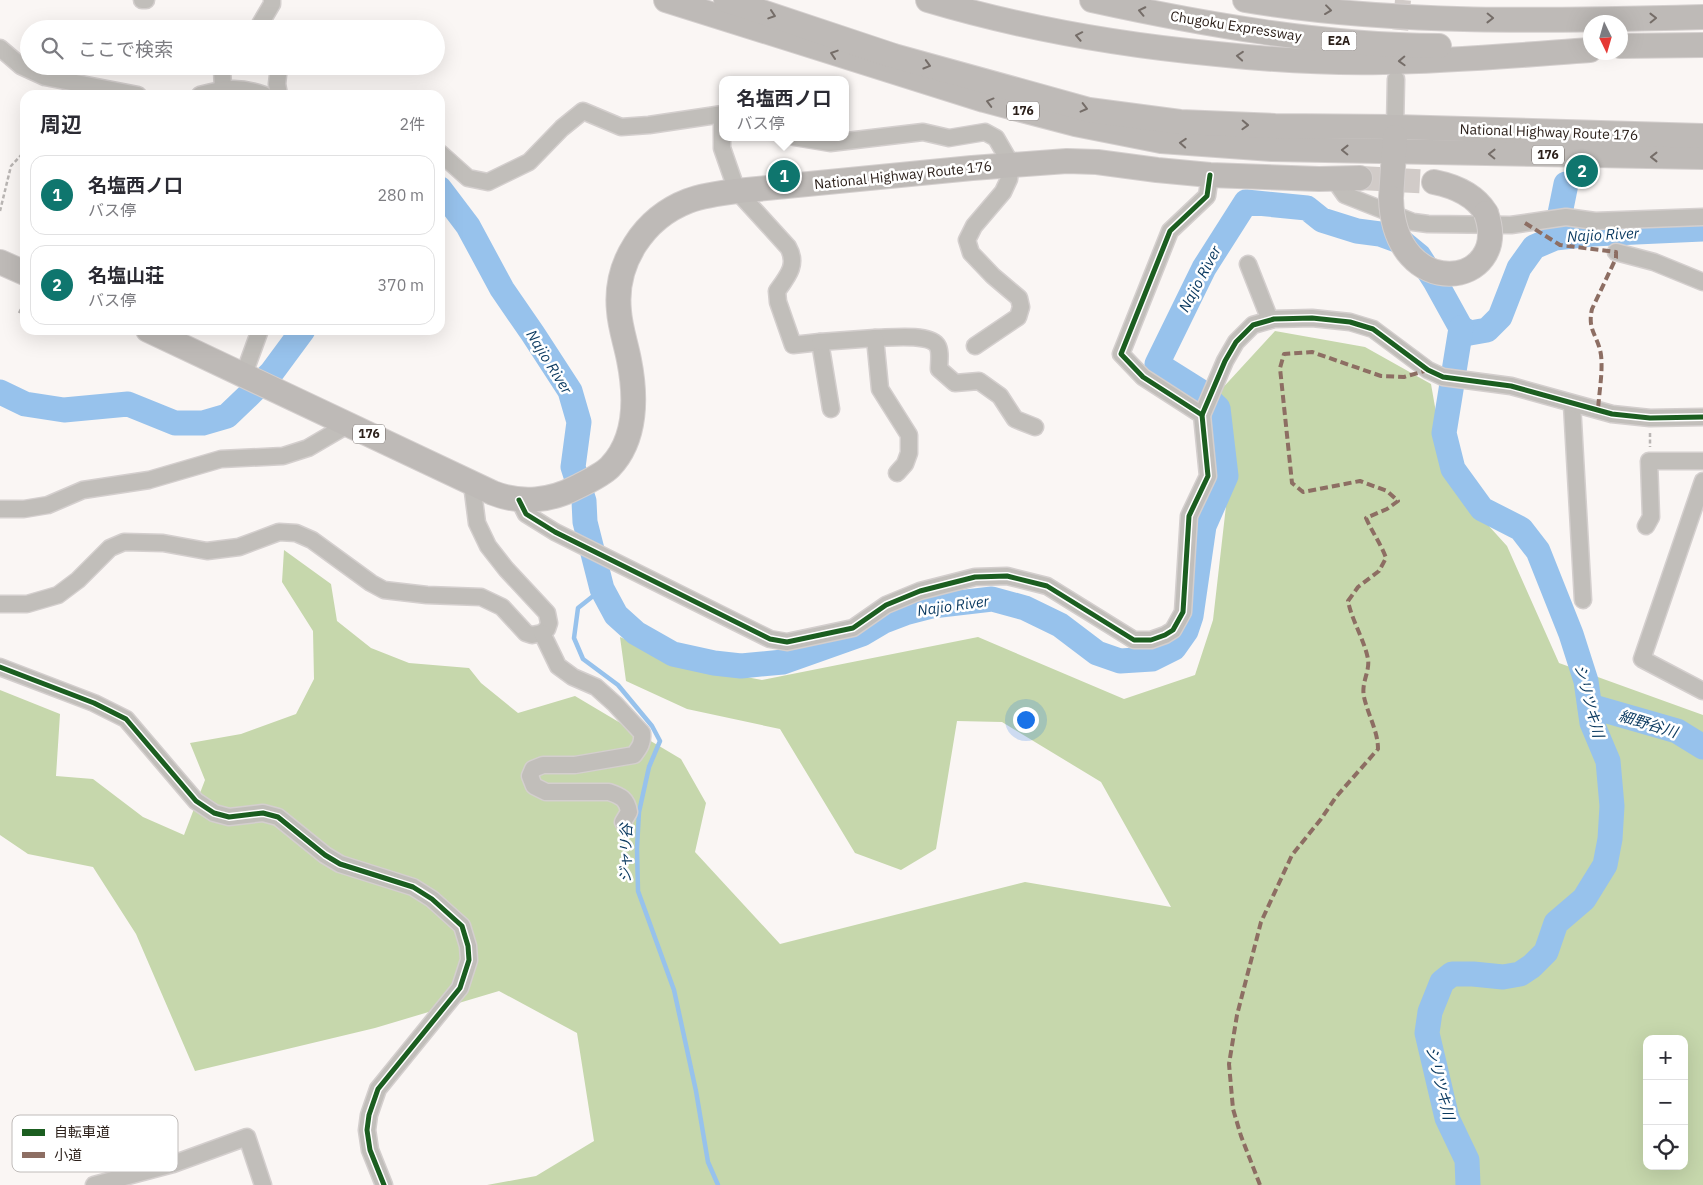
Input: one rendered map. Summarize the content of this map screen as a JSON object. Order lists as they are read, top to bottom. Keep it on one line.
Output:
{"streets":{"highway":["Chugoku Expressway","E2A","176","National Highway Route 176"]},"water":["Najio River","シリツキ川","細野谷川","ジャリ谷"],"legend":["自転車道","小道"],"north":"bottom","page":{"search":"ここで検索","popup":["名塩西ノ口","バス停"],"heading":["周辺","2件"],"pins":["2","1"],"list":[{"mark":"1","name":"名塩西ノ口","note":"バス停","value":"280 m"},{"mark":"2","name":"名塩山荘","note":"バス停","value":"370 m"}],"map_buttons":["+","−"]}}
